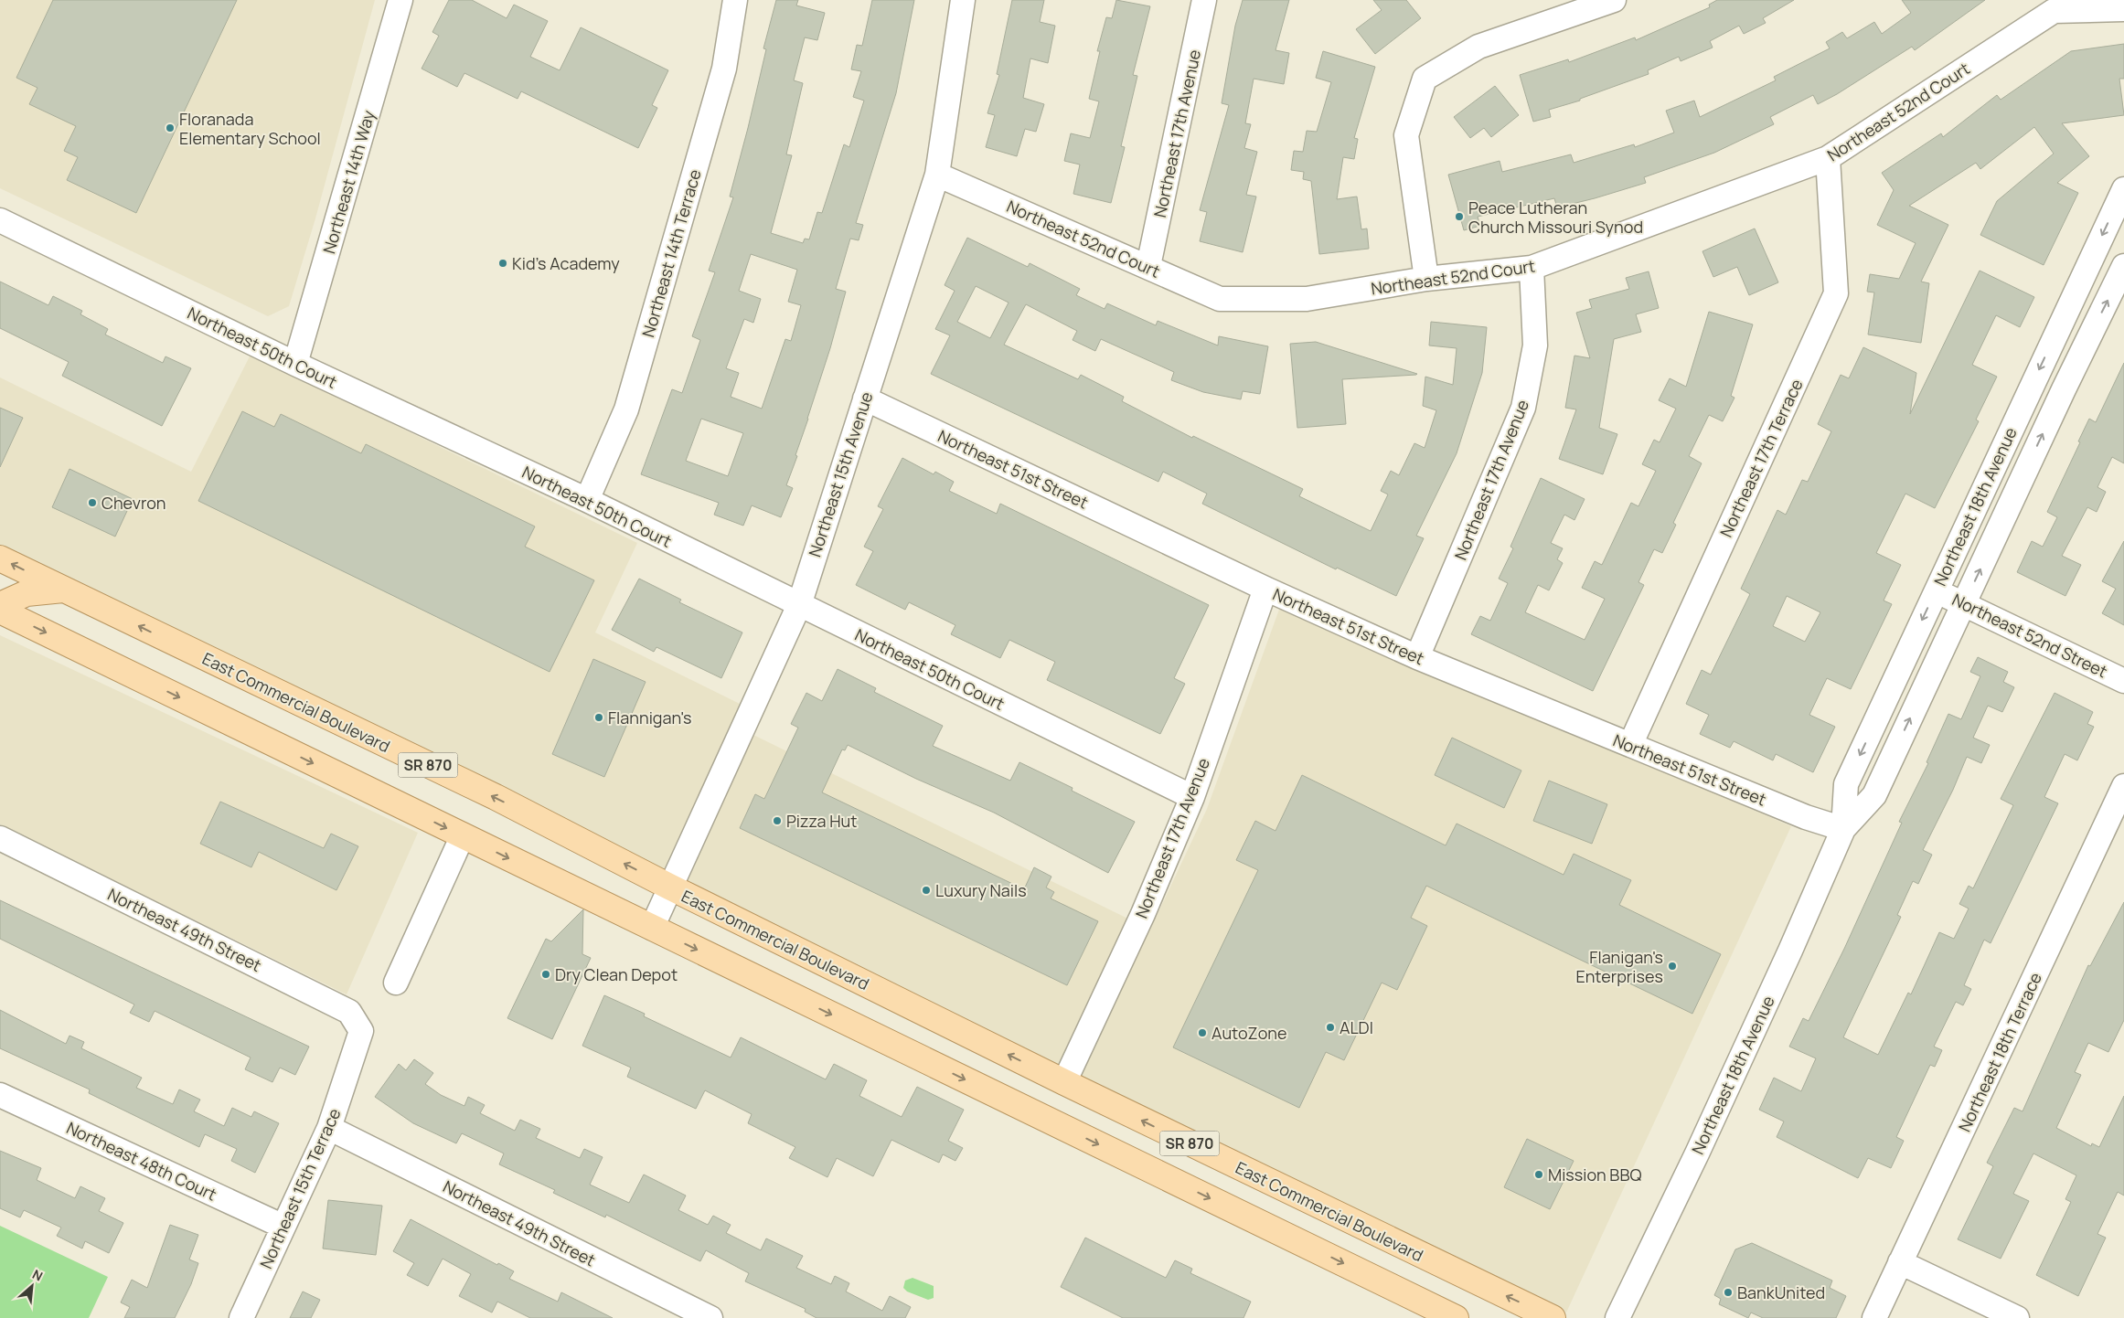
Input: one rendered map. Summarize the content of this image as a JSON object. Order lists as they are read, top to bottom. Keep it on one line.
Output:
{"streets":{"main road":["East Commercial Boulevard","SR 870"],"street":["Northeast 52nd Court","Northeast 17th Avenue","Northeast 14th Way","Northeast 14th Terrace","Northeast 50th Court","Northeast 17th Terrace","Northeast 51st Street","Northeast 15th Avenue","Northeast 18th Avenue","Northeast 52nd Street","Northeast 49th Street","Northeast 18th Terrace","Northeast 48th Court","Northeast 15th Terrace"]},"crossings":[["Northeast 52nd Court","Northeast 17th Avenue"],["Northeast 52nd Court","Northeast 17th Terrace"],["Northeast 52nd Court","Northeast 15th Avenue"],["Northeast 17th Avenue","Northeast 50th Court"],["Northeast 17th Avenue","Northeast 51st Street"],["Northeast 17th Avenue","East Commercial Boulevard"],["Northeast 14th Way","Northeast 50th Court"],["Northeast 14th Terrace","Northeast 50th Court"],["Northeast 50th Court","Northeast 15th Avenue"],["Northeast 17th Terrace","Northeast 51st Street"],["Northeast 51st Street","Northeast 15th Avenue"],["Northeast 51st Street","Northeast 18th Avenue"],["Northeast 15th Avenue","East Commercial Boulevard"],["Northeast 15th Avenue","SR 870"],["Northeast 18th Avenue","Northeast 52nd Street"],["Northeast 49th Street","Northeast 15th Terrace"],["Northeast 48th Court","Northeast 15th Terrace"]],"places":["Floranada Elementary School","Peace Lutheran Church Missouri Synod","Kid's Academy","Chevron","Flannigan's","Pizza Hut","Luxury Nails","Flanigan's Enterprises","Dry Clean Depot","ALDI","AutoZone","Mission BBQ","BankUnited"],"north":"top right"}
